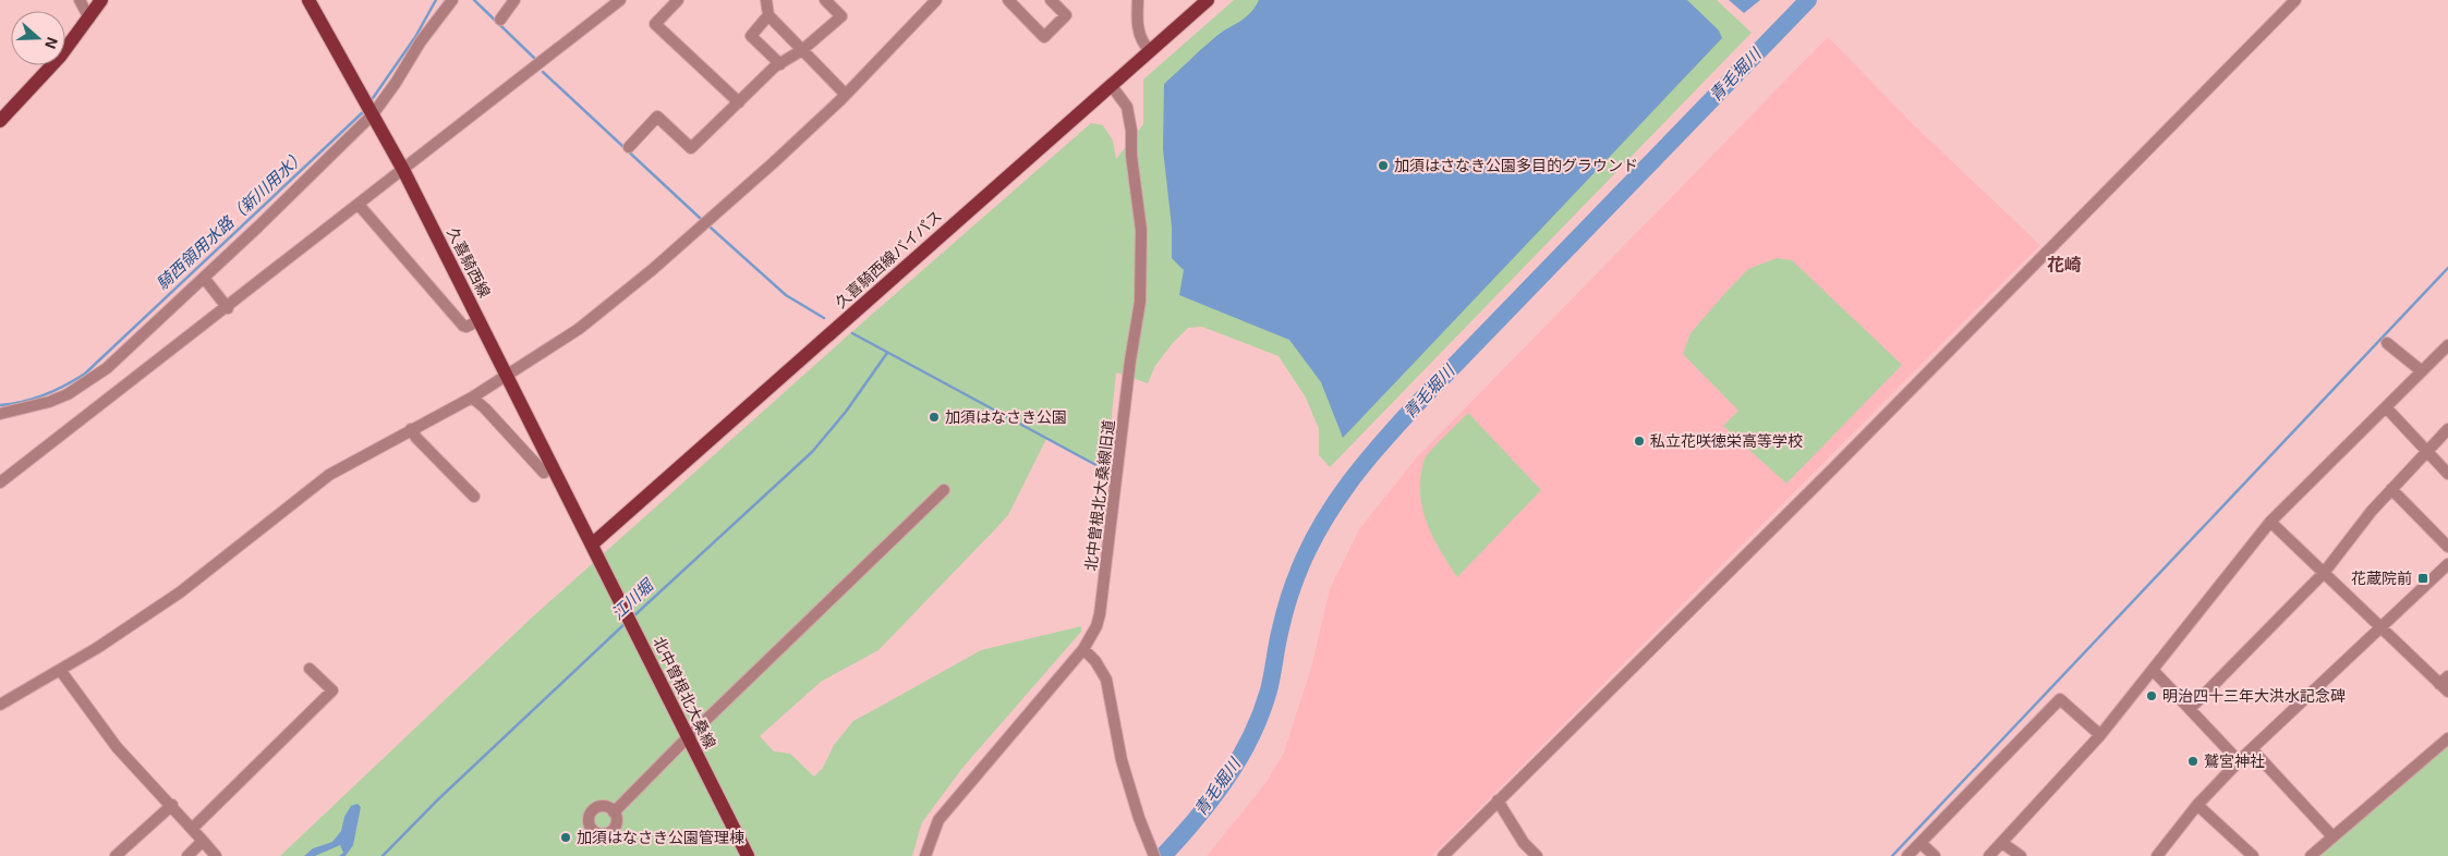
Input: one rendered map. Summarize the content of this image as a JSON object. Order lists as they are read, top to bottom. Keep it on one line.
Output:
{"streets":{"main road":["久喜騎西線バイパス","久喜騎西線","北中曽根北大桑線"],"street":["北中曽根北大桑線旧道"]},"crossings":[["久喜騎西線バイパス","久喜騎西線"],["久喜騎西線バイパス","北中曽根北大桑線旧道"],["久喜騎西線バイパス","北中曽根北大桑線"],["久喜騎西線","北中曽根北大桑線"]],"districts":["花崎"],"water":["青毛堀川","騎西領用水路（新川用水）","江川堀"],"places":{"other":["加須はさなき公園多目的グラウンド","加須はなさき公園","私立花咲徳栄高等学校","明治四十三年大洪水記念碑","鷲宮神社","加須はなさき公園管理棟"],"transit":["花蔵院前"]},"north":"right"}
